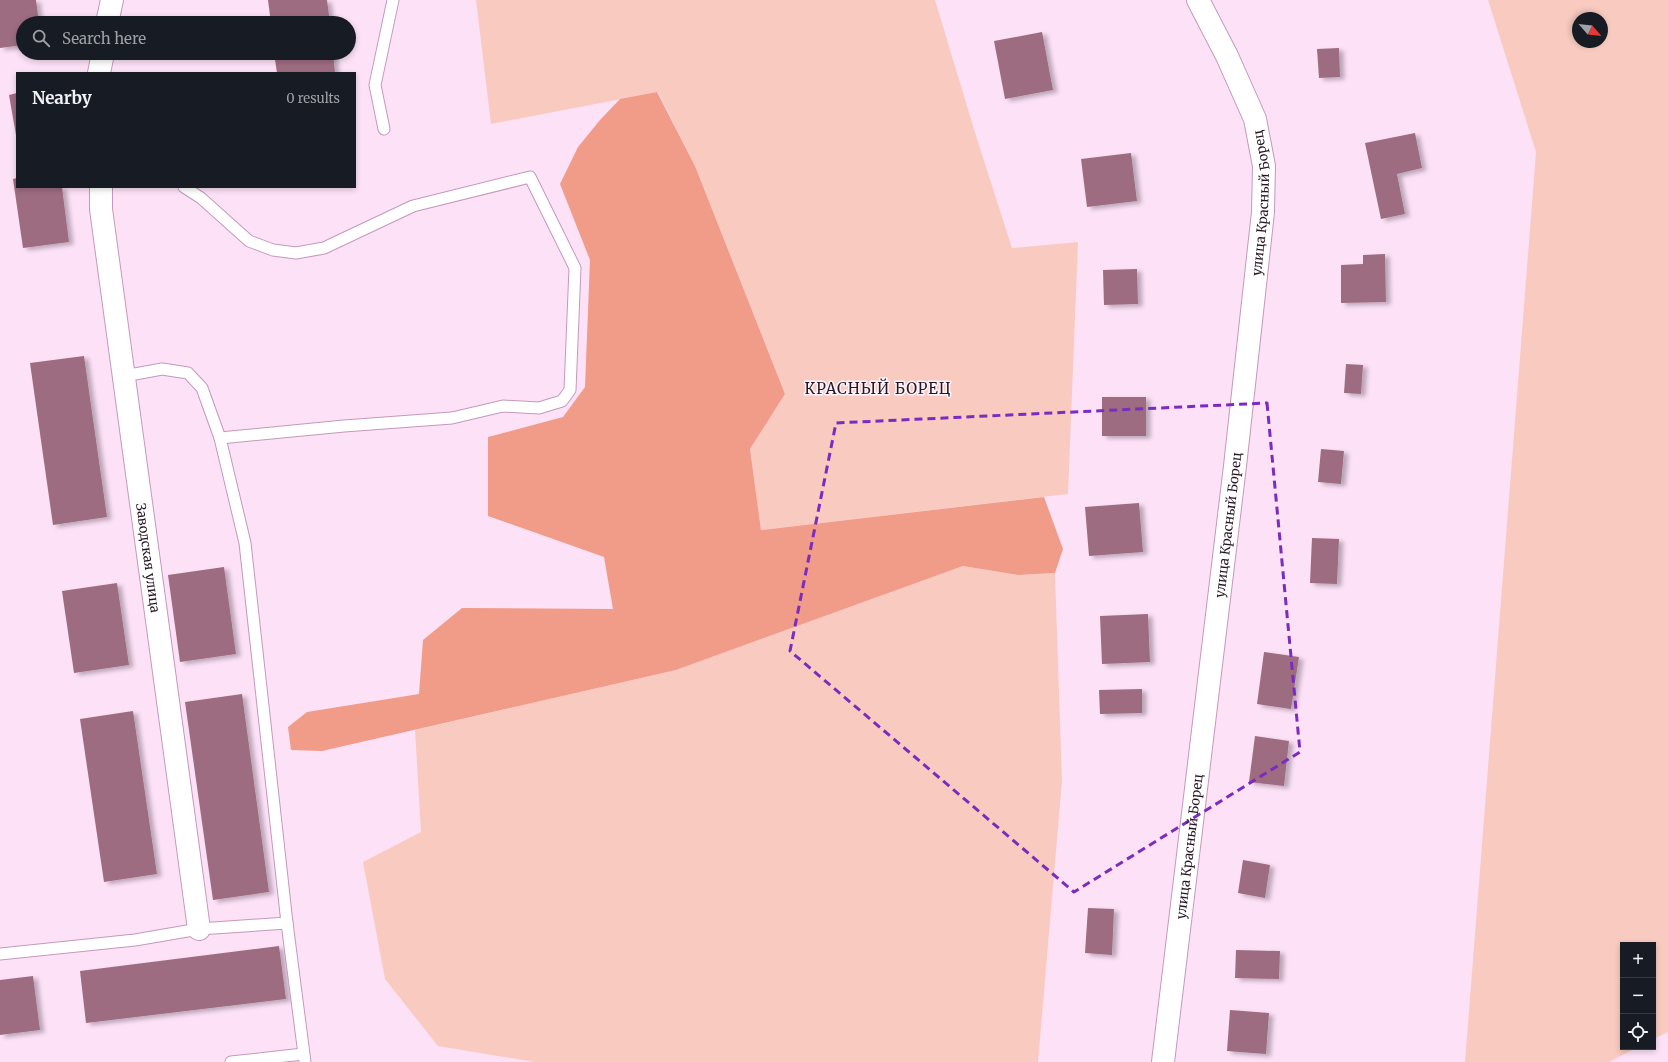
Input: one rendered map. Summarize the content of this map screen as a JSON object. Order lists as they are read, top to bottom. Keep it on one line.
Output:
{"streets":{"street":["улица Красный Борец","Заводская улица"]},"districts":["КРАСНЫЙ БОРЕЦ"],"north":"bottom right","page":{"search":"Search here","heading":["Nearby","0 results"],"map_buttons":["+","−"]}}
